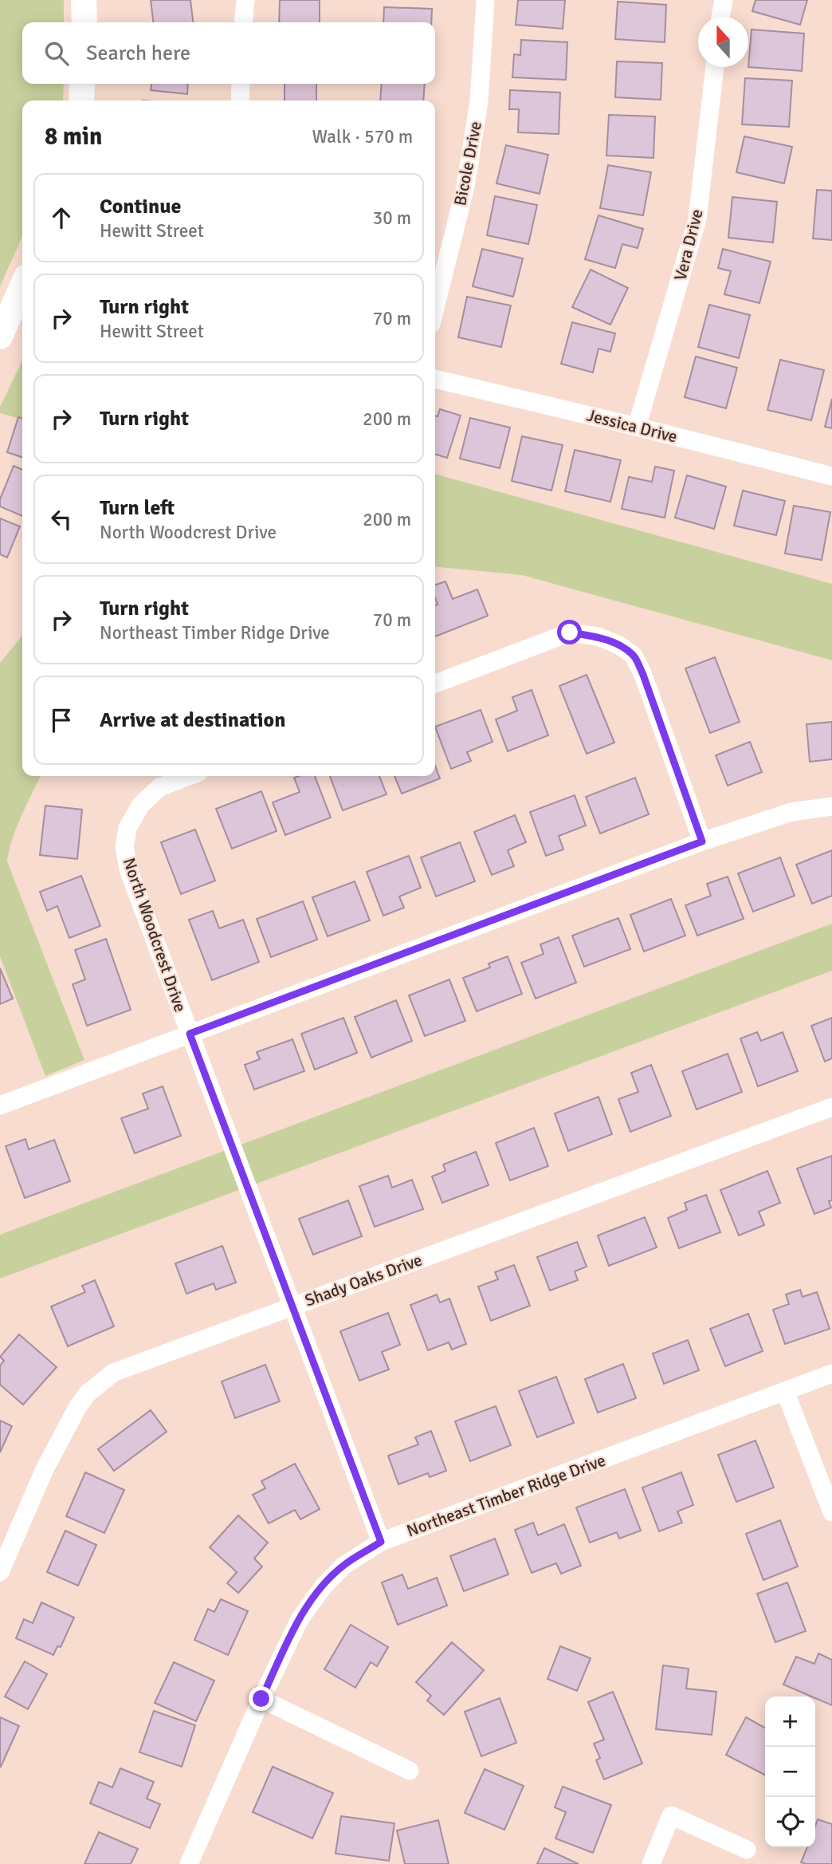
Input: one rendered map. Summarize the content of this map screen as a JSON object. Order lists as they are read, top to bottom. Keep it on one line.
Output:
{"streets":{"street":["Bicole Drive","Vera Drive","Jessica Drive","North Woodcrest Drive","Shady Oaks Drive","Northeast Timber Ridge Drive"]},"crossings":[["Vera Drive","Jessica Drive"],["North Woodcrest Drive","Shady Oaks Drive"],["North Woodcrest Drive","Northeast Timber Ridge Drive"]],"north":"top","page":{"search":"Search here","heading":["8 min","Walk · 570 m"],"list":[["Continue","Hewitt Street","30 m"],["Turn right","Hewitt Street","70 m"],["Turn right","200 m"],["Turn left","North Woodcrest Drive","200 m"],["Turn right","Northeast Timber Ridge Drive","70 m"],"Arrive at destination"],"map_buttons":["+","−"]}}
